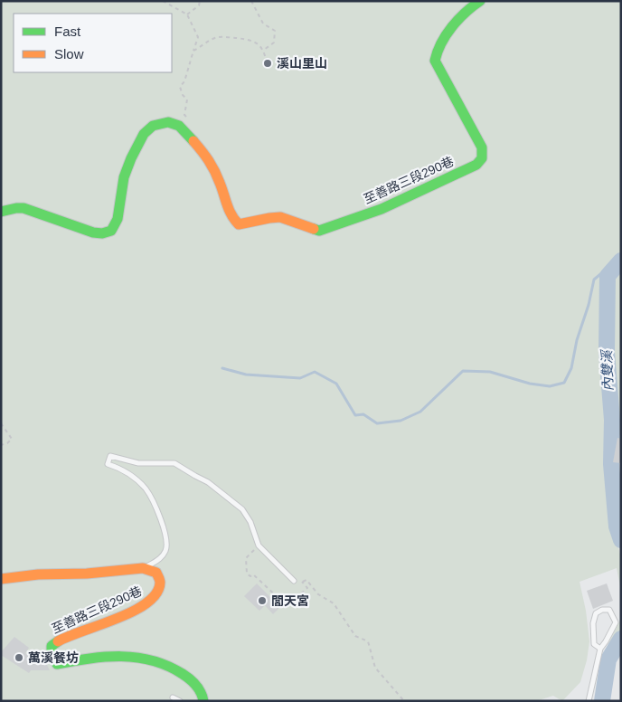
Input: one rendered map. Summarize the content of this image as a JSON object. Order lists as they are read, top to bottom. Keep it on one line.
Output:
{"streets":{"street":["至善路三段290巷"]},"water":["內雙溪"],"places":["溪山里山","閭天宮","萬溪餐坊"],"legend":["Fast","Slow"]}
